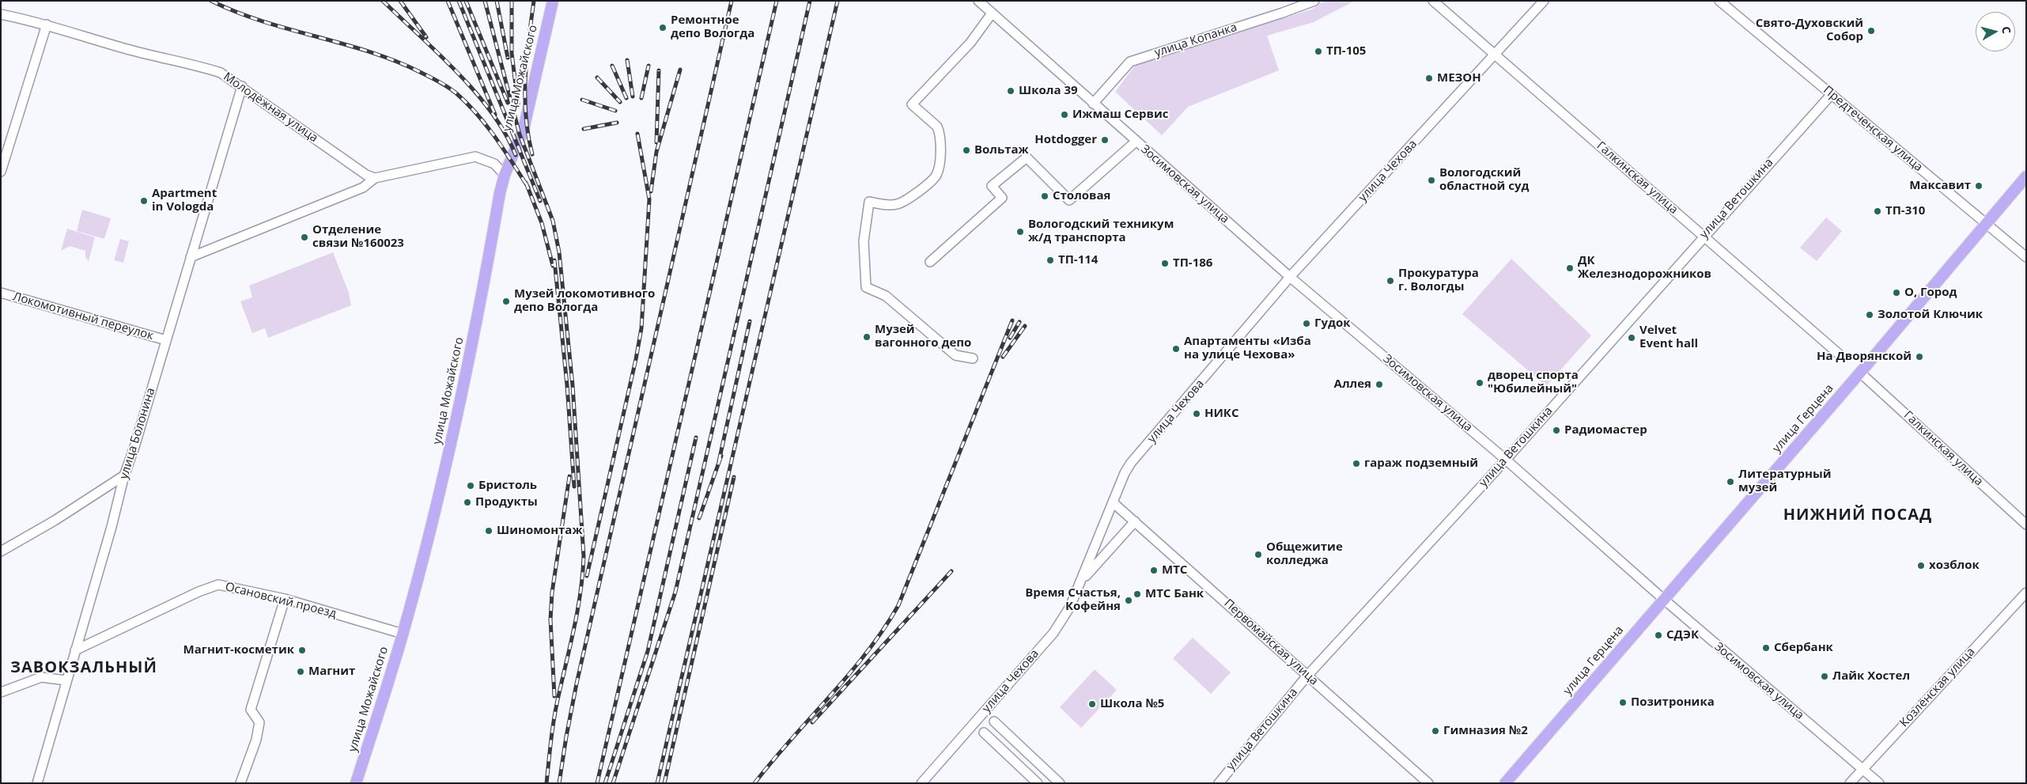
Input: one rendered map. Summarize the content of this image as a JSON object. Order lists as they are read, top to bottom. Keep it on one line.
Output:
{"streets":{"main road":["улица Можайского","улица Герцена"],"street":["улица Копанка","Молодёжная улица","Предтеченская улица","улица Чехова","Галкинская улица","Зосимовская улица","улица Ветошкина","Локомотивный переулок","улица Болонина","Осановский проезд","Первомайская улица","Козлёнская улица"]},"crossings":[["улица Копанка","Зосимовская улица"],["улица Можайского","Осановский проезд"],["Молодёжная улица","улица Болонина"],["Предтеченская улица","улица Ветошкина"],["Предтеченская улица","улица Герцена"],["улица Чехова","Галкинская улица"],["улица Чехова","Зосимовская улица"],["улица Чехова","Первомайская улица"],["Галкинская улица","улица Ветошкина"],["Галкинская улица","улица Герцена"],["Зосимовская улица","улица Ветошкина"],["Зосимовская улица","улица Герцена"],["Зосимовская улица","Козлёнская улица"],["улица Ветошкина","Первомайская улица"],["Локомотивный переулок","улица Болонина"],["улица Болонина","Осановский проезд"]],"districts":["НИЖНИЙ ПОСАД","ЗАВОКЗАЛЬНЫЙ"],"places":["Ремонтное депо Вологда","Свято-Духовский Собор","ТП-105","МЕЗОН","Школа 39","Ижмаш Сервис","Hotdogger","Вольтаж","Вологодский областной суд","Максавит","Столовая","Apartment in Vologda","ТП-310","Вологодский техникум ж/д транспорта","Отделение связи №160023","ТП-114","ТП-186","ДК Железнодорожников","Прокуратура г. Вологды","О, Город","Музей локомотивного депо Вологда","Золотой Ключик","Гудок","Музей вагонного депо","Velvet Event hall","Апартаменты «Изба на улице Чехова»","На Дворянской","дворец спорта \"Юбилейный\"","Аллея","НИКС","Радиомастер","гараж подземный","Литературный музей","Бристоль","Продукты","Шиномонтаж","Общежитие колледжа","хозблок","МТС","МТС Банк","Время Счастья, Кофейня","СДЭК","Сбербанк","Магнит-косметик","Магнит","Лайк Хостел","Позитроника","Школа №5","Гимназия №2"],"north":"right"}
